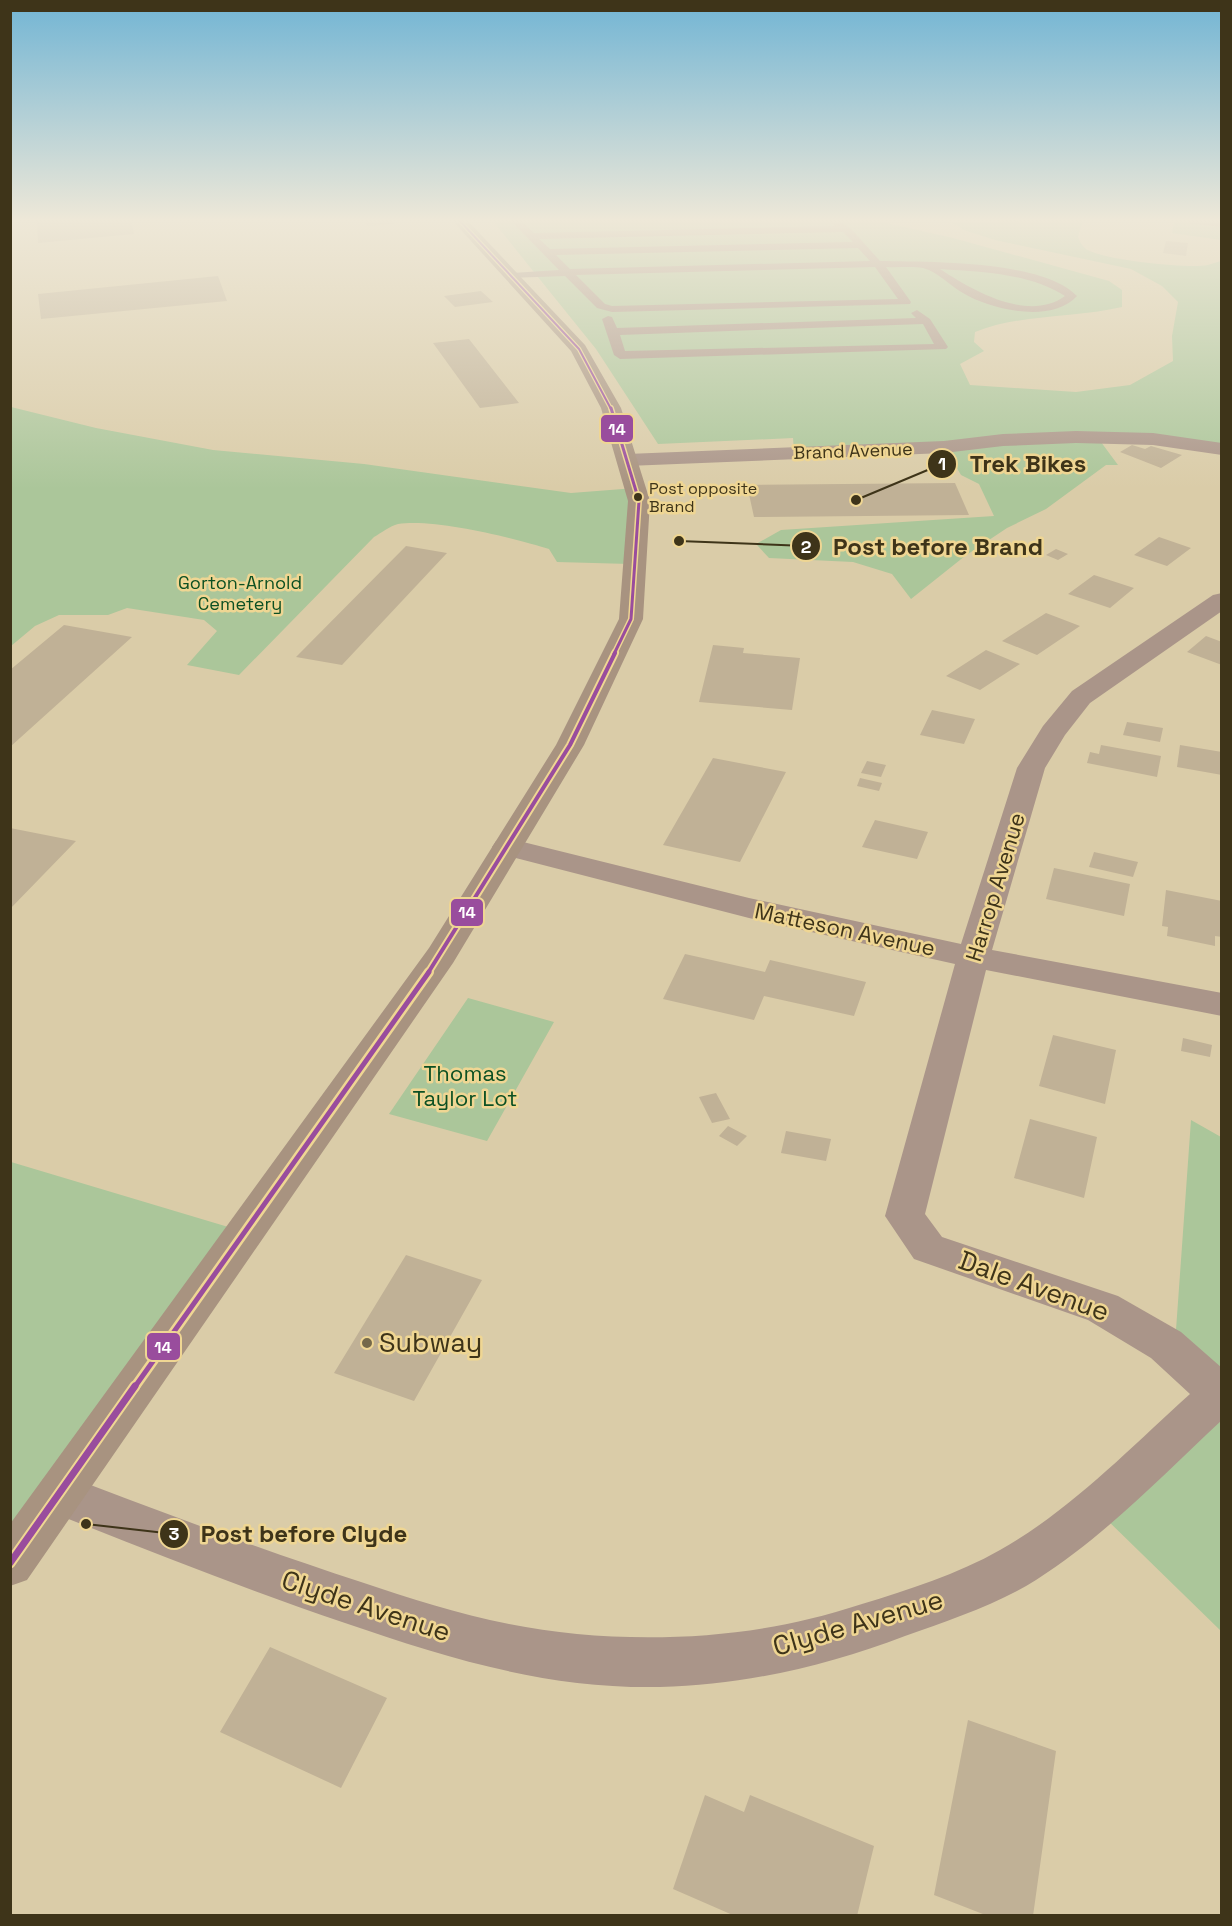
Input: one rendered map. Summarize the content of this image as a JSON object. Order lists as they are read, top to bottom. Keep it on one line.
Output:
{"streets":{"street":["Brand Avenue","Harrop Avenue","Matteson Avenue","Dale Avenue","Clyde Avenue"]},"crossings":[["Harrop Avenue","Matteson Avenue"],["Harrop Avenue","Dale Avenue"],["Dale Avenue","Clyde Avenue"]],"parks":["Gorton-Arnold Cemetery","Thomas Taylor Lot"],"places":["Post opposite Brand","Trek Bikes","Post before Brand","Subway","Post before Clyde"],"lines":["transit line 14"]}
